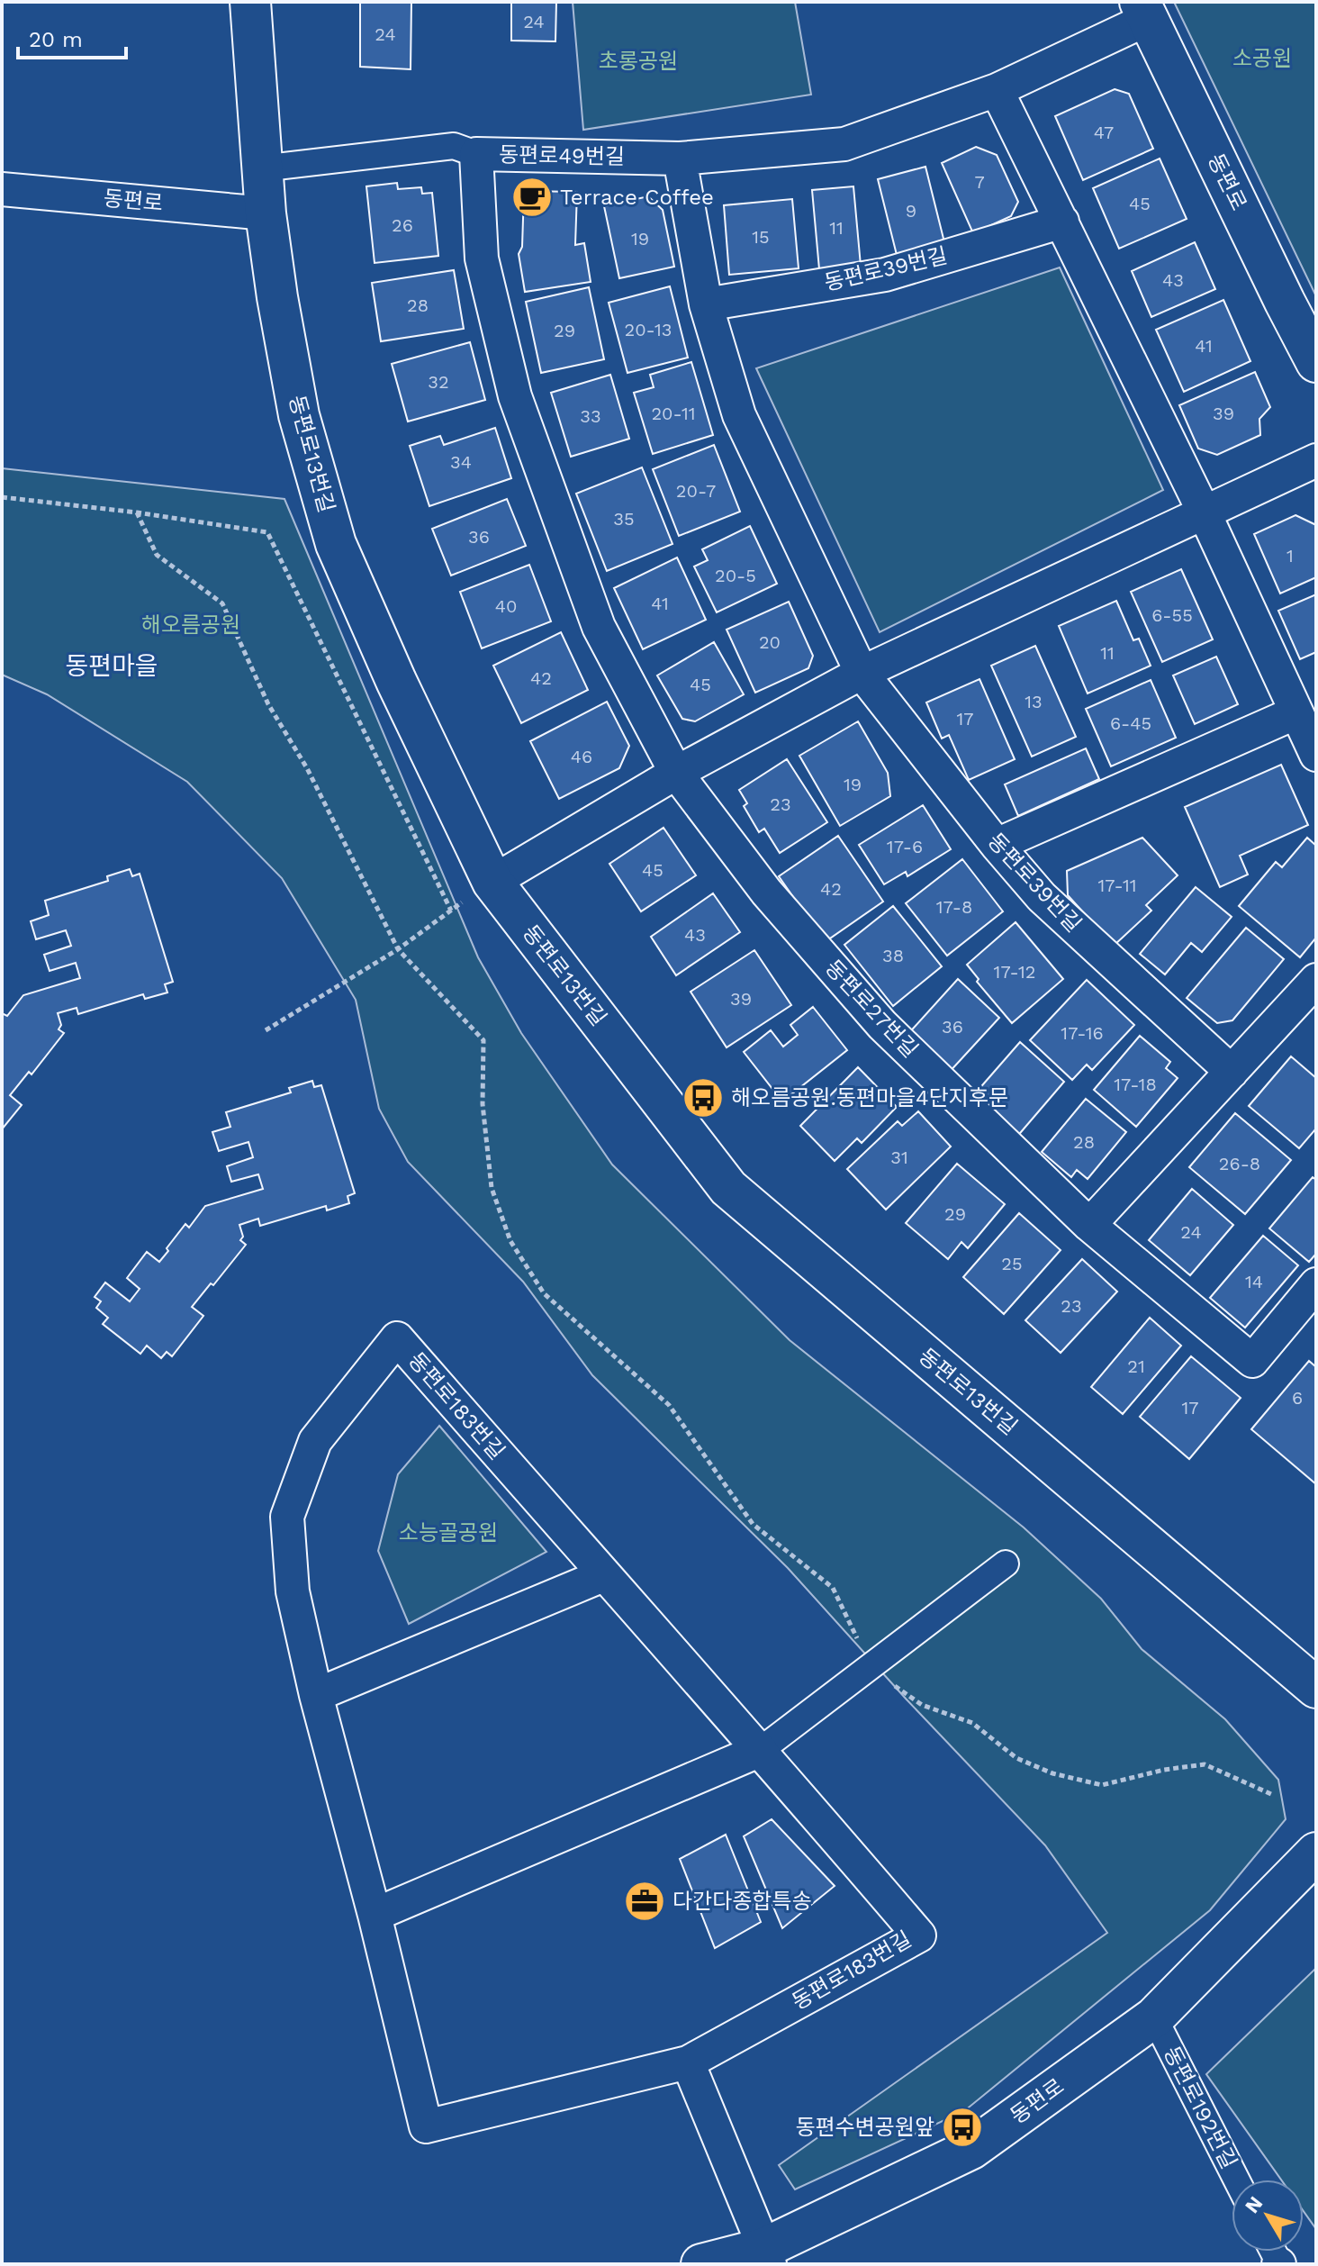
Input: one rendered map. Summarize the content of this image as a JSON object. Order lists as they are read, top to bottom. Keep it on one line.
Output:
{"streets":{"street":["동편로49번길","동편로","동편로39번길","동편로13번길","동편로27번길","동편로183번길","동편로192번길"]},"crossings":[["동편로49번길","동편로"],["동편로49번길","동편로39번길"],["동편로49번길","동편로27번길"],["동편로","동편로13번길"],["동편로","동편로192번길"]],"districts":["동편마을"],"parks":["소공원","초롱공원","해오름공원","소능골공원"],"places":{"cafe":["Terrace Coffee"],"bus stop":["해오름공원.동편마을4단지후문","동편수변공원앞"],"office":["다간다종합특송"]},"house_numbers":["24","24","47","7","45","9","26","11","15","19","43","28","20-13","29","41","32","20-11","39","33","34","20-7","35","36","1","20-5","41","40","6-55","20","11","42","45","13","17","6-45","46","19","23","17-6","45","17-11","42","17-8","43","38","17-12","39","36","17-16","17-18","28","31","26-8","29","24","25","14","23","21","6","17"],"scale_bar":"20 m","north":"top left"}
